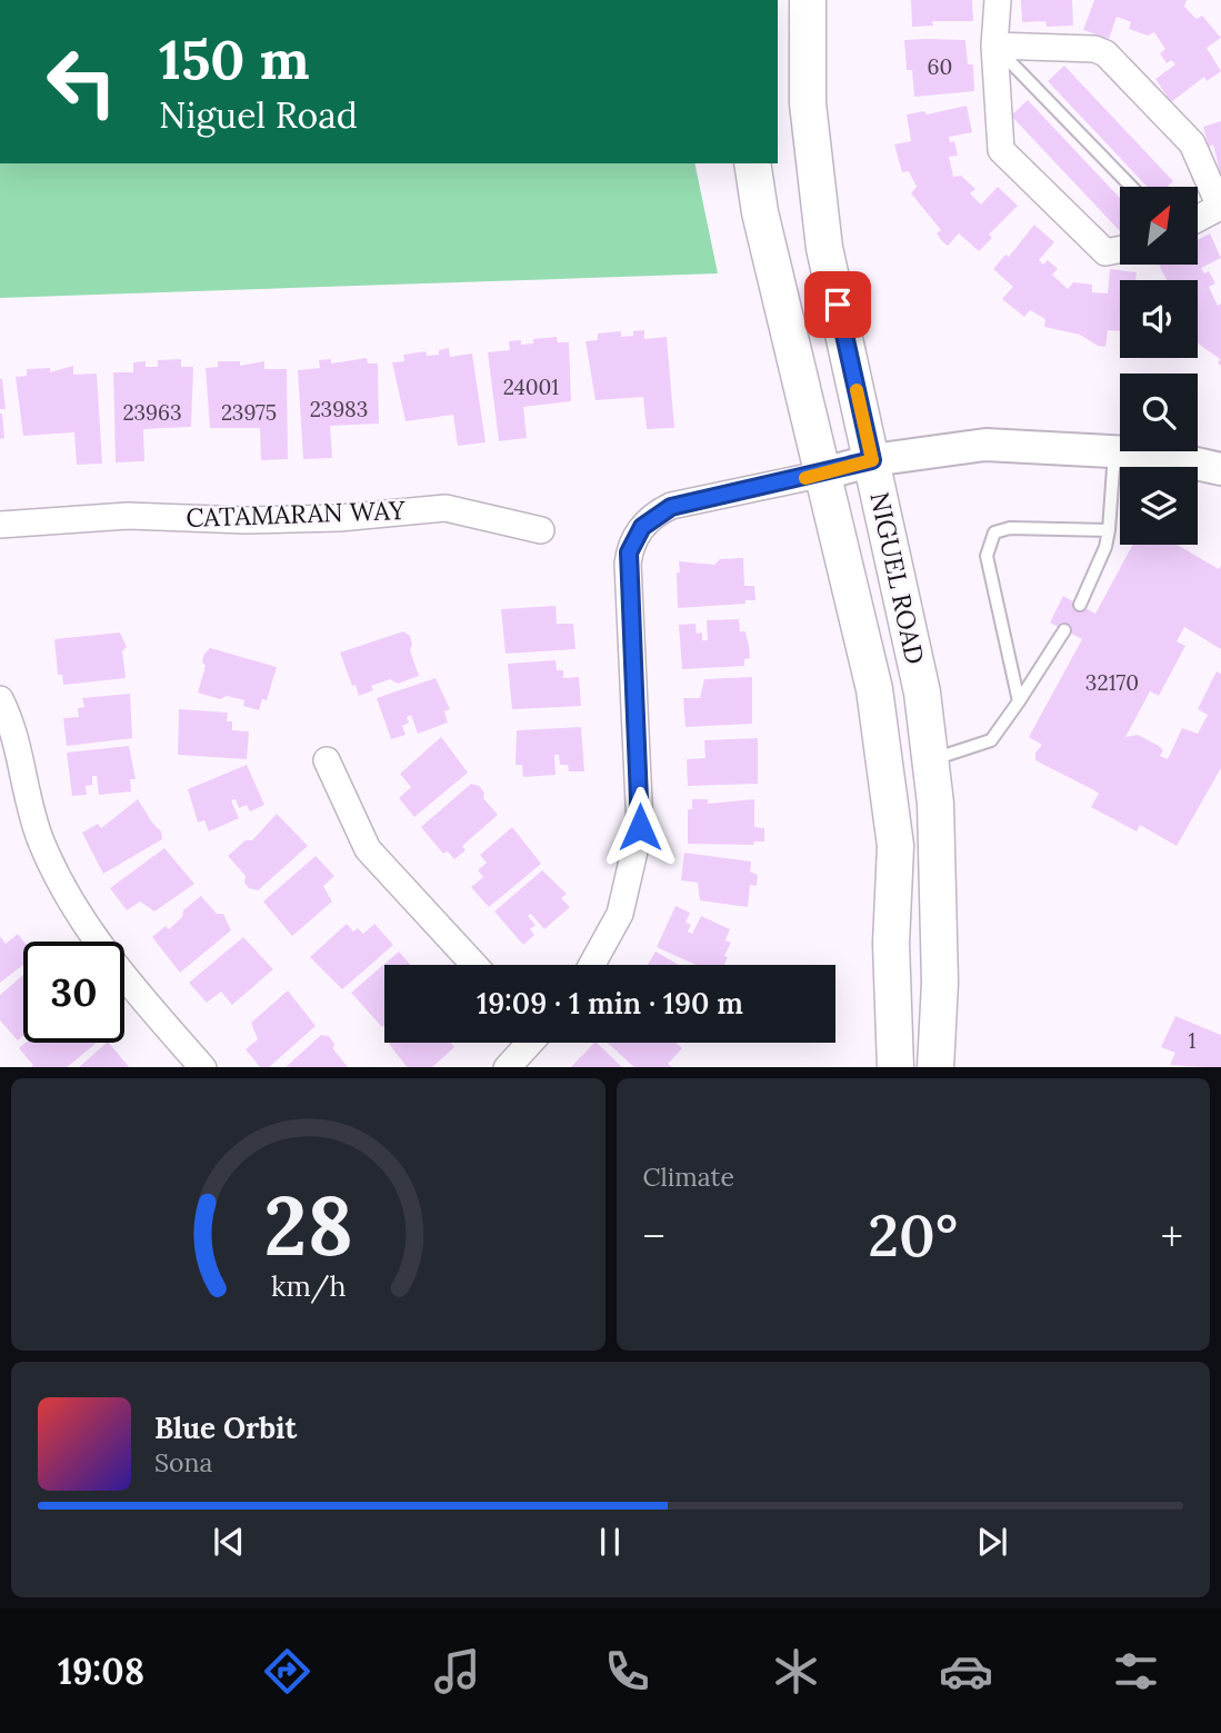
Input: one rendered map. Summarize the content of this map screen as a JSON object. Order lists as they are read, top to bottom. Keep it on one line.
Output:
{"streets":{"main road":["NIGUEL ROAD"],"street":["CATAMARAN WAY"]},"house_numbers":["60","24001","23983","23963","23975","32170","1"],"north":"top right","page":{"turn":["150 m","Niguel Road"],"limit":"30","trip":"19:09 · 1 min · 190 m","tile":"Climate","heat":["−","20°","+"],"song":["Blue Orbit","Sona"],"tabs":"19:08","gauge":["28","km/h"]}}
